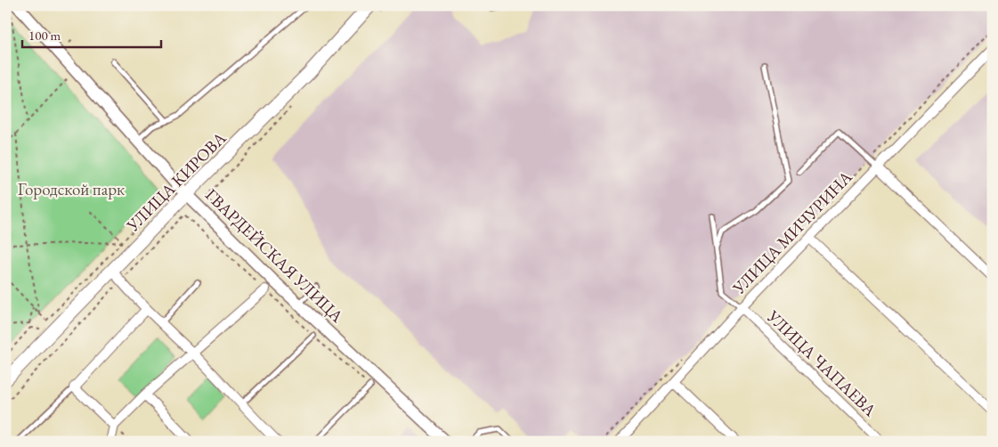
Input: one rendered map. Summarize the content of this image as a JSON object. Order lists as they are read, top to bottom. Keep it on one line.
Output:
{"streets":{"main road":["УЛИЦА КИРОВА"],"street":["УЛИЦА МИЧУРИНА","ГВАРДЕЙСКАЯ УЛИЦА","УЛИЦА ЧАПАЕВА"]},"crossings":[["УЛИЦА КИРОВА","ГВАРДЕЙСКАЯ УЛИЦА"],["УЛИЦА МИЧУРИНА","УЛИЦА ЧАПАЕВА"]],"parks":["Городской парк"],"scale_bar":"100 m"}
